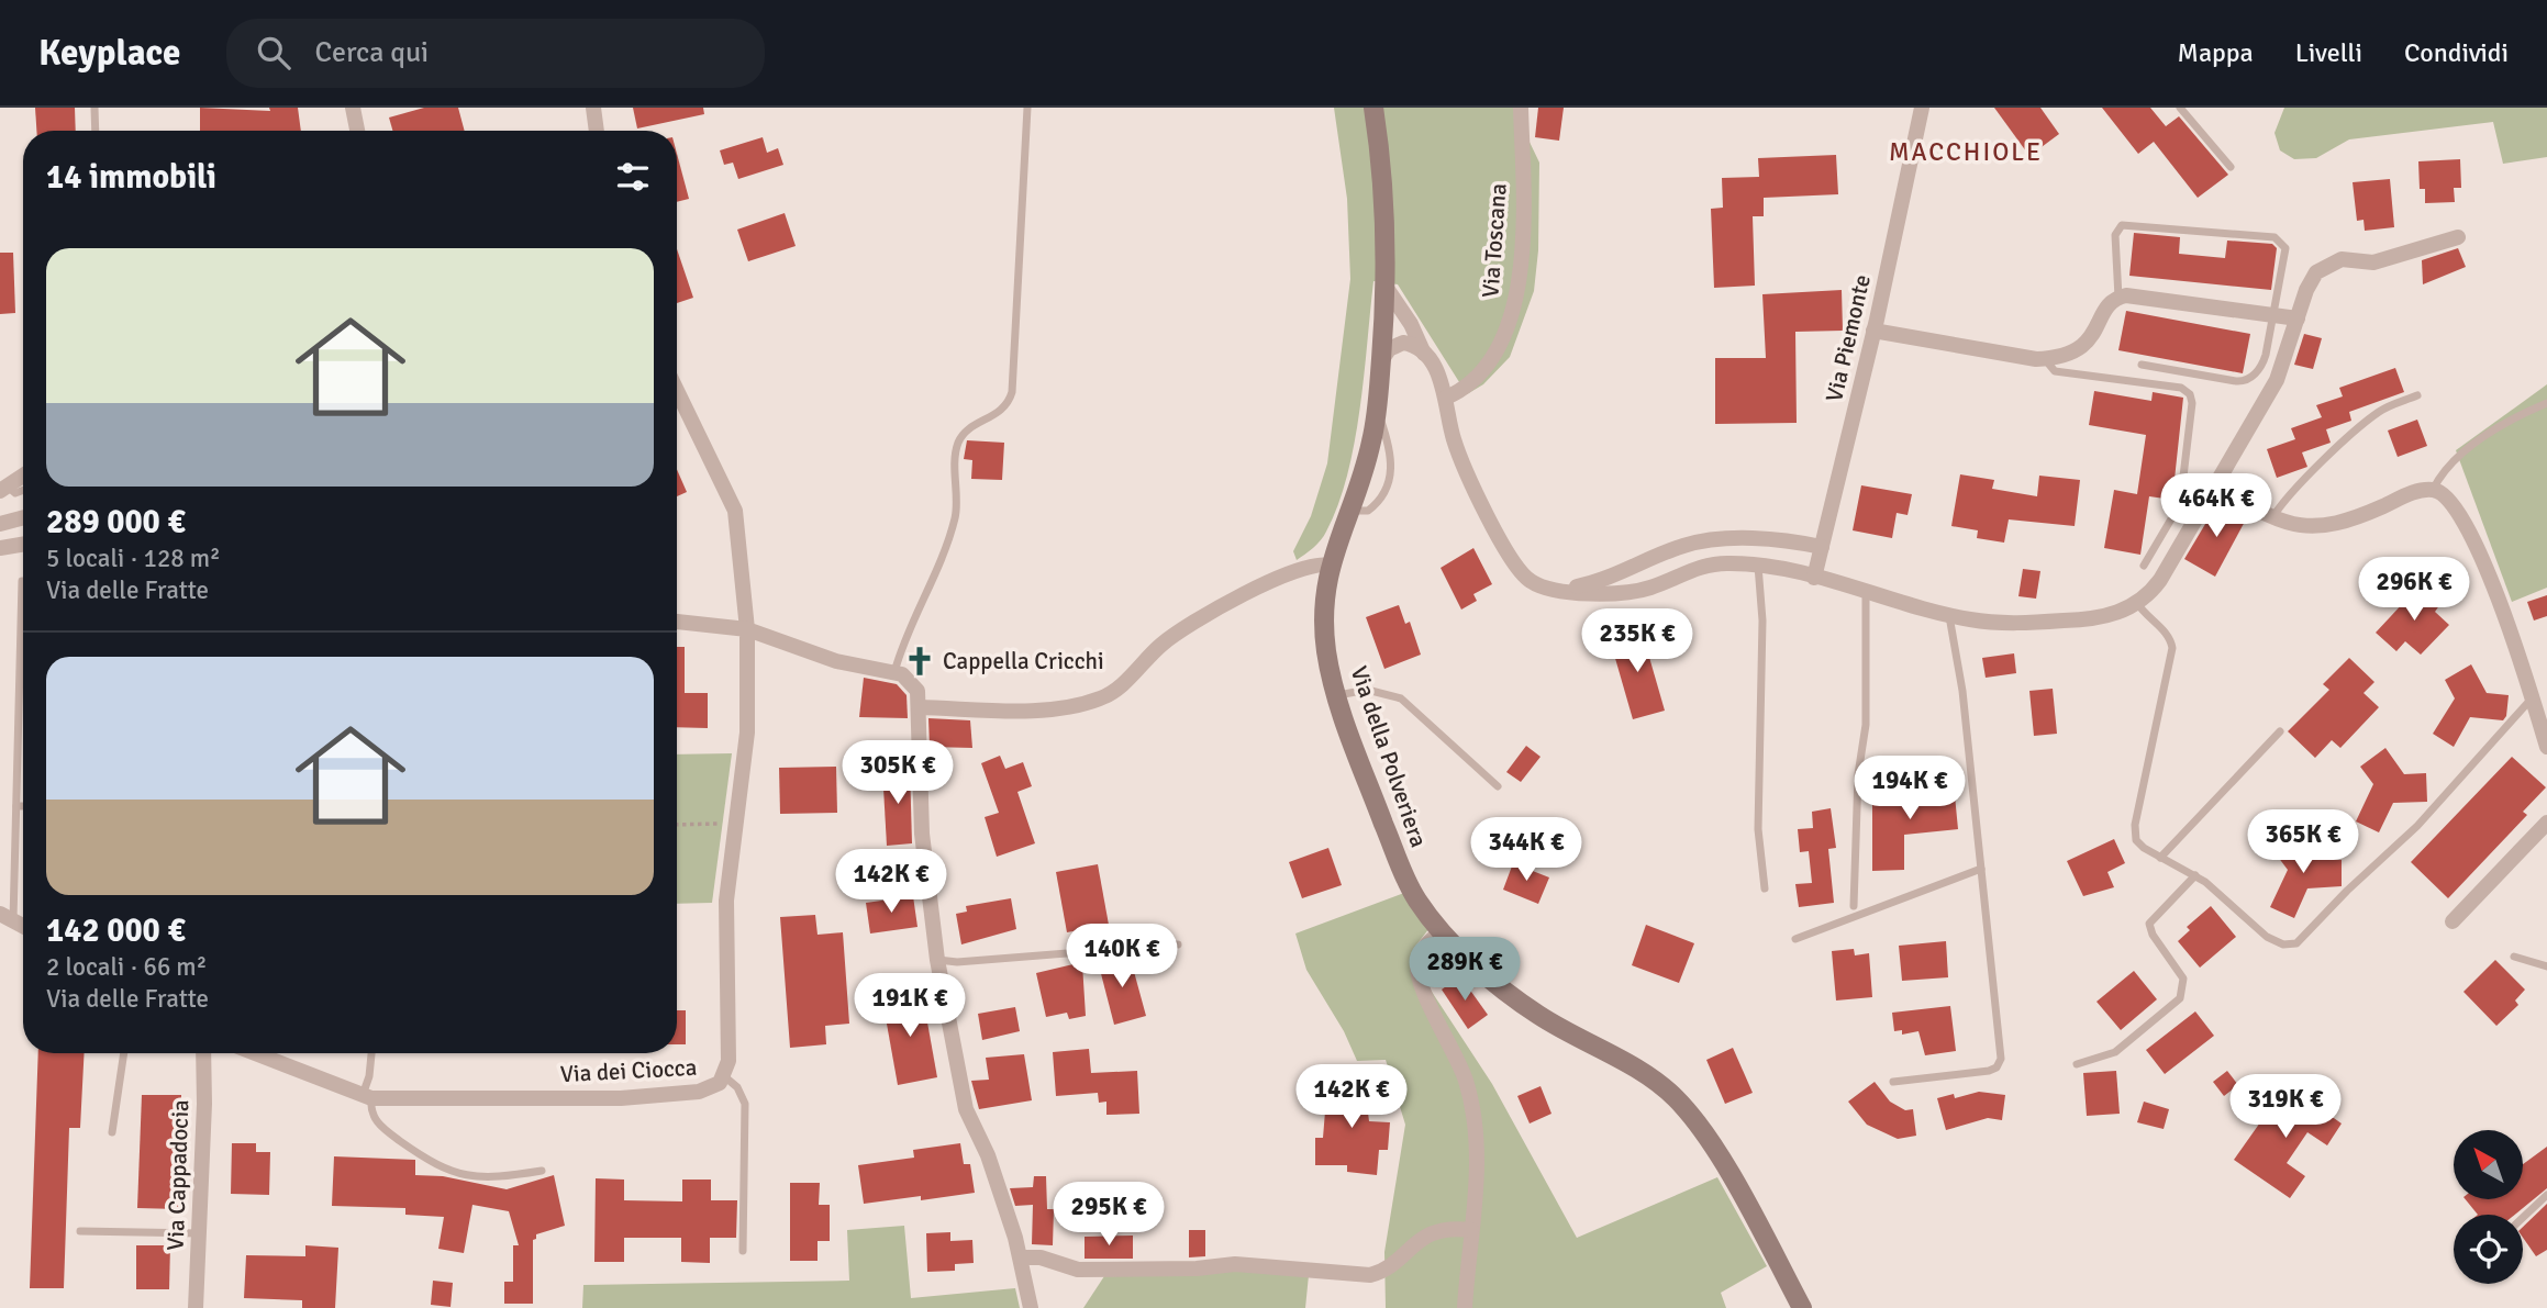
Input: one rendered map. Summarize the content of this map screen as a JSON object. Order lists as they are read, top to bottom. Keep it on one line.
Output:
{"streets":{"main road":["Via della Polveriera"],"street":["Via Toscana","Via Piemonte","Via dei Ciocca","Via Cappadocia"]},"districts":["MACCHIOLE"],"places":{"church":["Cappella Cricchi"]},"north":"top left","page":{"header":"Keyplace","search":"Cerca qui","nav":["Mappa","Livelli","Condividi"],"heading":"14 immobili","list":[{"name":"289 000 €","note":"5 locali · 128 m² · Via delle Fratte"},{"name":"142 000 €","note":"2 locali · 66 m² · Via delle Fratte"}],"price":["464K €","296K €","235K €","305K €","194K €","365K €","344K €","142K €","140K €","289K €","191K €","142K €","319K €","295K €"]}}
